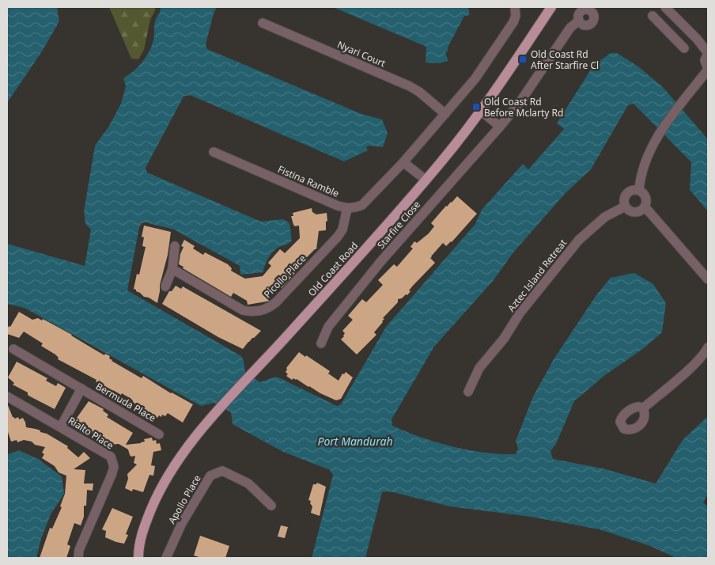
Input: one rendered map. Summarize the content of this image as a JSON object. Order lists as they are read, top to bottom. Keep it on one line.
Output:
{"streets":{"main road":["Old Coast Road"],"street":["Nyari Court","Fistina Ramble","Starfire Close","Aztec Island Retreat","Picollo Place","Bermuda Place","Rialto Place","Apollo Place"]},"crossings":[["Nyari Court","Fistina Ramble"],["Fistina Ramble","Picollo Place"],["Bermuda Place","Rialto Place"]],"water":["Port Mandurah"],"places":{"transit":["Old Coast Rd After Starfire Cl","Old Coast Rd Before Mclarty Rd"]}}
